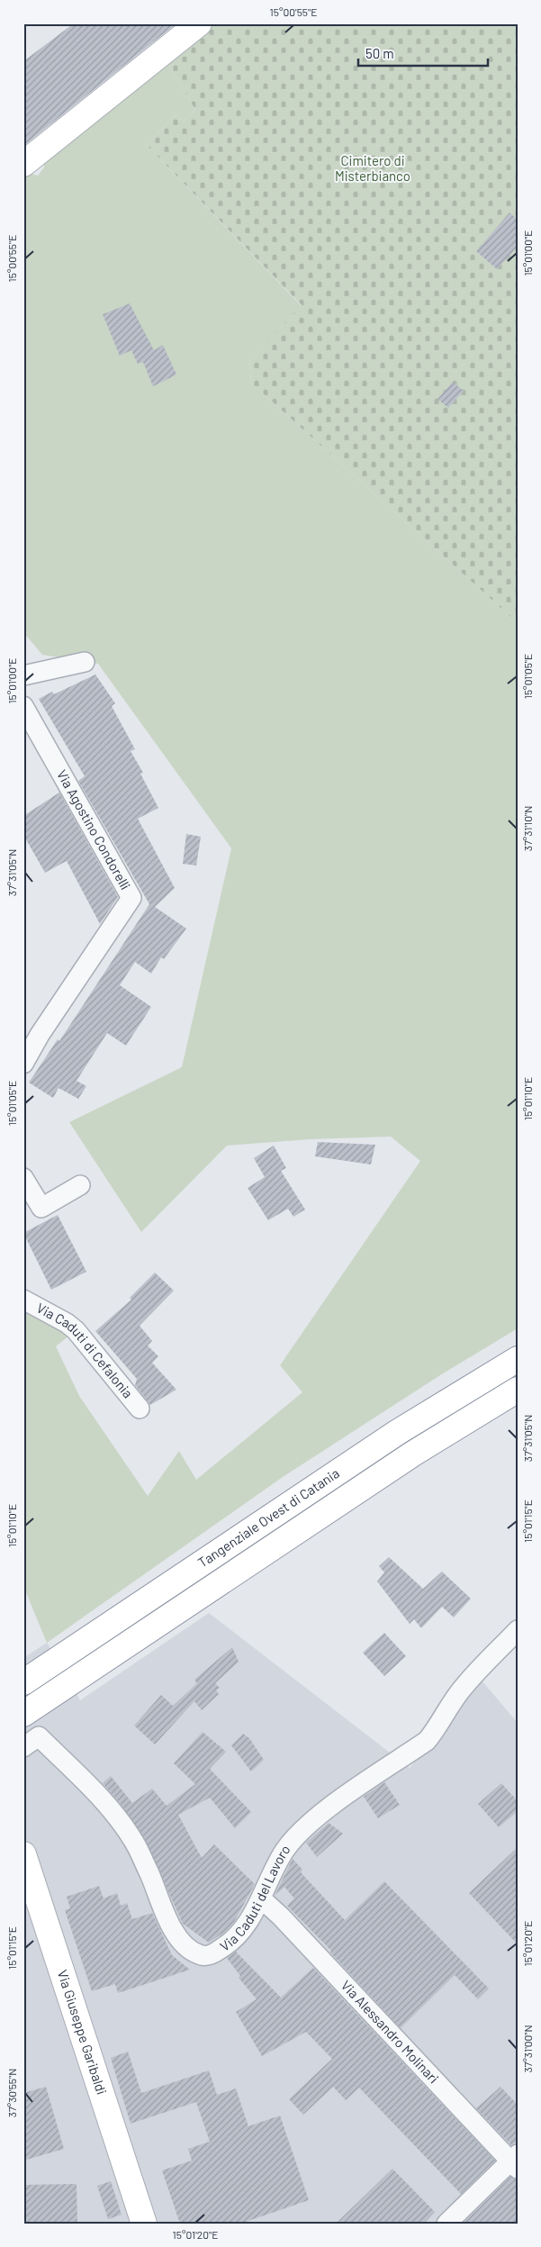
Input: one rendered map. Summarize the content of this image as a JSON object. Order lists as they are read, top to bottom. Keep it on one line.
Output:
{"streets":{"main road":["Tangenziale Ovest di Catania","Via Giuseppe Garibaldi"],"street":["Via Agostino Condorelli","Via Caduti di Cefalonia","Via Caduti del Lavoro","Via Alessandro Molinari"]},"crossings":[["Tangenziale Ovest di Catania","Via Caduti del Lavoro"],["Via Caduti del Lavoro","Via Alessandro Molinari"]],"parks":["Cimitero di Misterbianco"],"scale_bar":"50 m","coordinates":["15°00'55\"E","15°01'00\"E","15°01'05\"E","37°31'10\"N","37°31'05\"N","15°01'10\"E","15°01'15\"E","15°01'20\"E","37°31'00\"N","37°30'55\"N"]}
